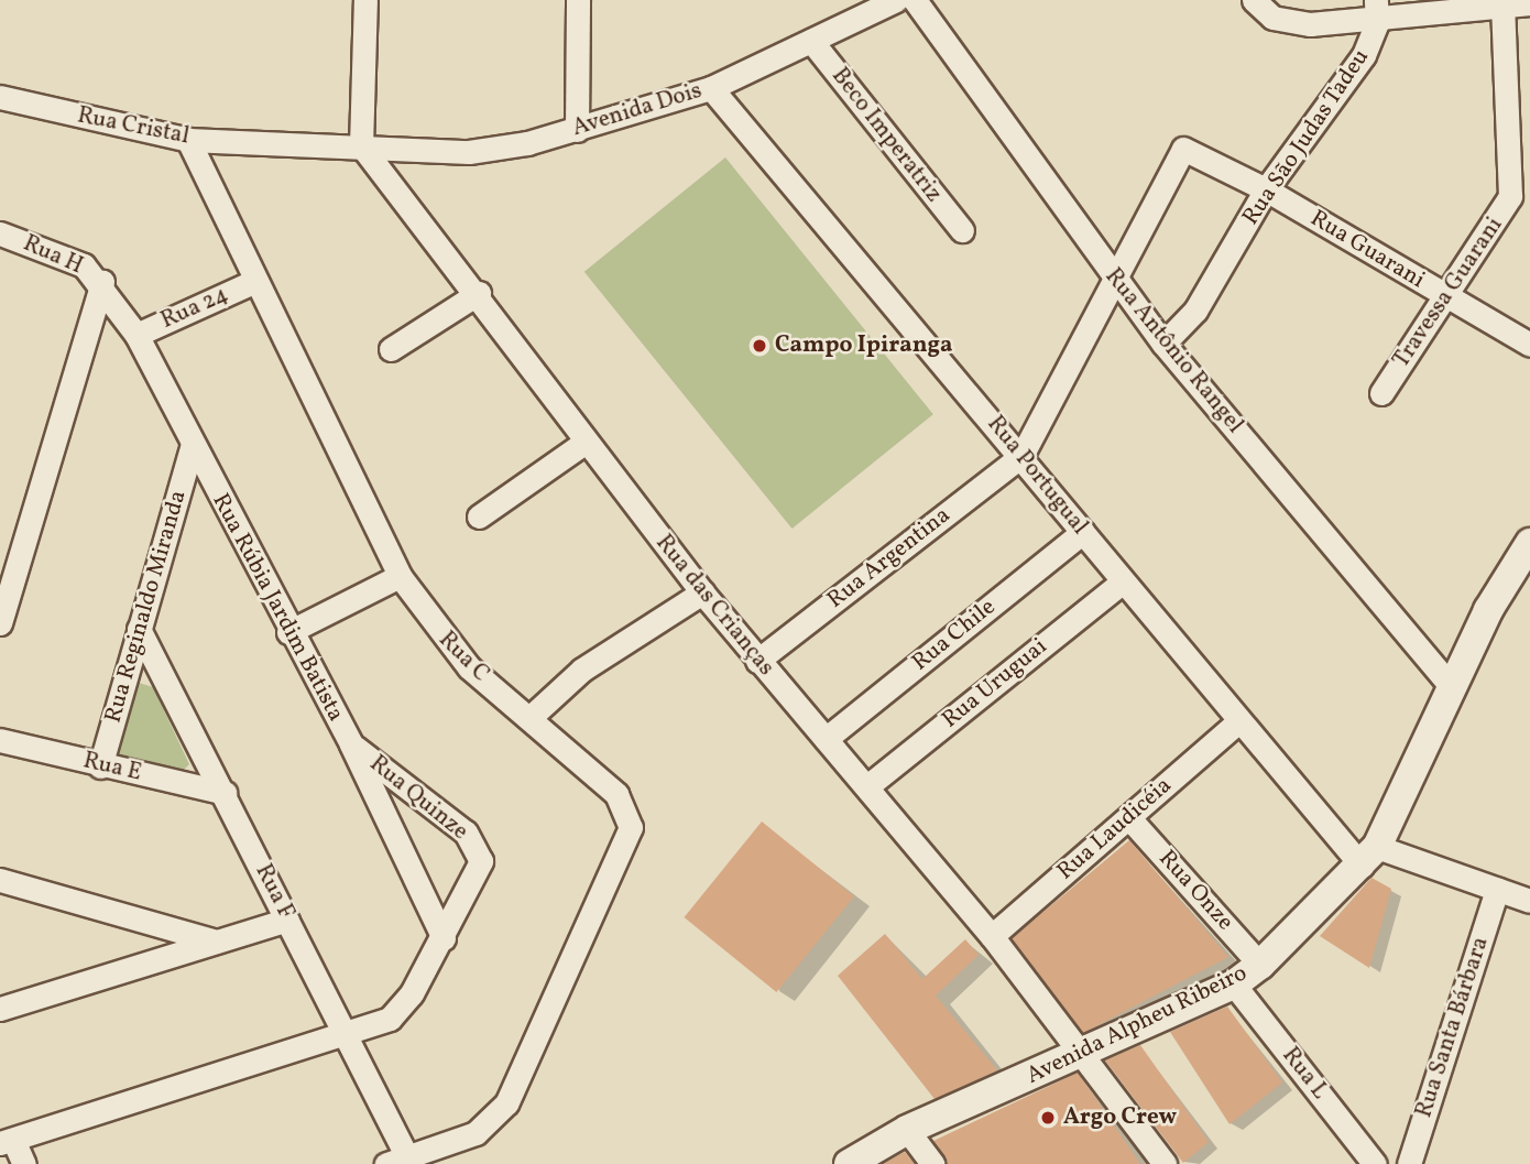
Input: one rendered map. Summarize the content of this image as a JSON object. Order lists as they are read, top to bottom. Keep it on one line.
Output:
{"streets":{"street":["Avenida Dois","Rua Cristal","Beco Imperatriz","Rua São Judas Tadeu","Rua Guarani","Rua H","Travessa Guarani","Rua 24","Rua Antônio Rangel","Rua Portugual","Rua Argentina","Rua das Crianças","Rua Reginaldo Miranda","Rua Rúbia Jardim Batista","Rua Chile","Rua C","Rua Uruguai","Rua E","Rua Quinze","Rua Laudicéia","Rua Onze","Rua F","Avenida Alpheu Ribeiro","Rua Santa Bárbara","Rua L"]},"crossings":[["Avenida Dois","Rua Cristal"],["Avenida Dois","Beco Imperatriz"],["Avenida Dois","Rua Portugual"],["Avenida Dois","Rua das Crianças"],["Rua Cristal","Rua das Crianças"],["Rua Cristal","Rua C"],["Rua São Judas Tadeu","Rua Guarani"],["Rua São Judas Tadeu","Rua Antônio Rangel"],["Rua Guarani","Travessa Guarani"],["Rua Guarani","Rua Antônio Rangel"],["Rua H","Rua Rúbia Jardim Batista"],["Rua 24","Rua Rúbia Jardim Batista"],["Rua 24","Rua C"],["Rua Antônio Rangel","Avenida Alpheu Ribeiro"],["Rua Portugual","Rua Argentina"],["Rua Portugual","Rua Chile"],["Rua Portugual","Rua Uruguai"],["Rua Portugual","Rua Laudicéia"],["Rua Portugual","Avenida Alpheu Ribeiro"],["Rua Argentina","Rua das Crianças"],["Rua das Crianças","Rua Chile"],["Rua das Crianças","Rua Uruguai"],["Rua das Crianças","Rua Laudicéia"],["Rua das Crianças","Avenida Alpheu Ribeiro"],["Rua Reginaldo Miranda","Rua Rúbia Jardim Batista"],["Rua Reginaldo Miranda","Rua E"],["Rua Reginaldo Miranda","Rua F"],["Rua Rúbia Jardim Batista","Rua Quinze"],["Rua C","Rua F"],["Rua E","Rua F"],["Rua Laudicéia","Rua Onze"],["Rua Onze","Avenida Alpheu Ribeiro"],["Avenida Alpheu Ribeiro","Rua L"]],"places":["Campo Ipiranga","Argo Crew"]}
